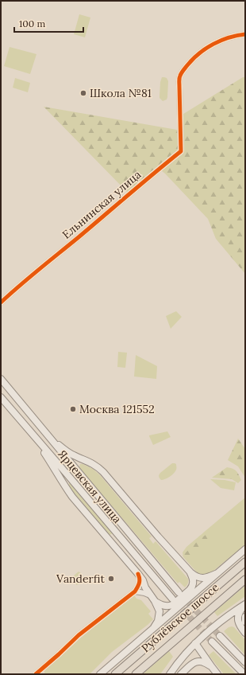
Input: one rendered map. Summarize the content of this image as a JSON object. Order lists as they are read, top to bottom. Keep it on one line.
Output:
{"streets":{"main road":["Ярцевская улица","Рублёвское шоссе"],"street":["Ельнинская улица"]},"places":["Школа №81","Москва 121552","Vanderfit"],"scale_bar":"100 m"}
